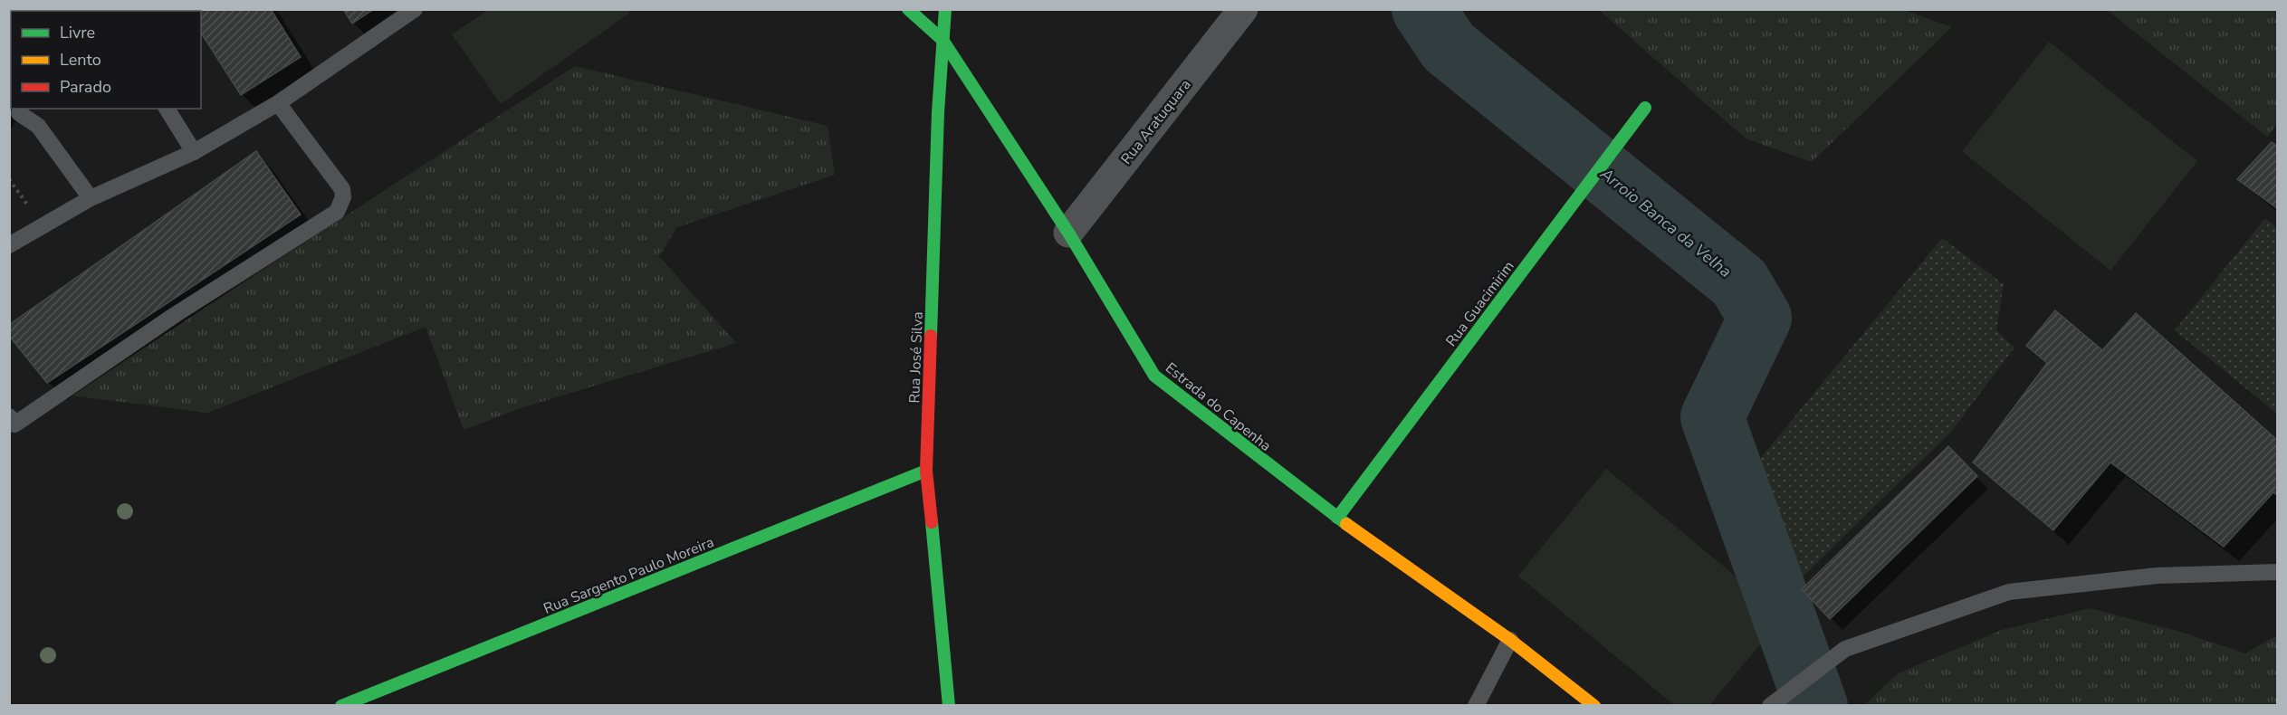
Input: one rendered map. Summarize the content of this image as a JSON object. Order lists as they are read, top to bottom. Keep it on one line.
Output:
{"streets":{"street":["Rua Aratuquara","Rua Guacimirim","Rua José Silva","Estrada do Capenha","Rua Sargento Paulo Moreira"]},"crossings":[["Rua Aratuquara","Estrada do Capenha"],["Rua Guacimirim","Estrada do Capenha"],["Rua José Silva","Estrada do Capenha"],["Rua José Silva","Rua Sargento Paulo Moreira"]],"water":["Arroio Banca da Velha"],"legend":["Livre","Lento","Parado"]}
